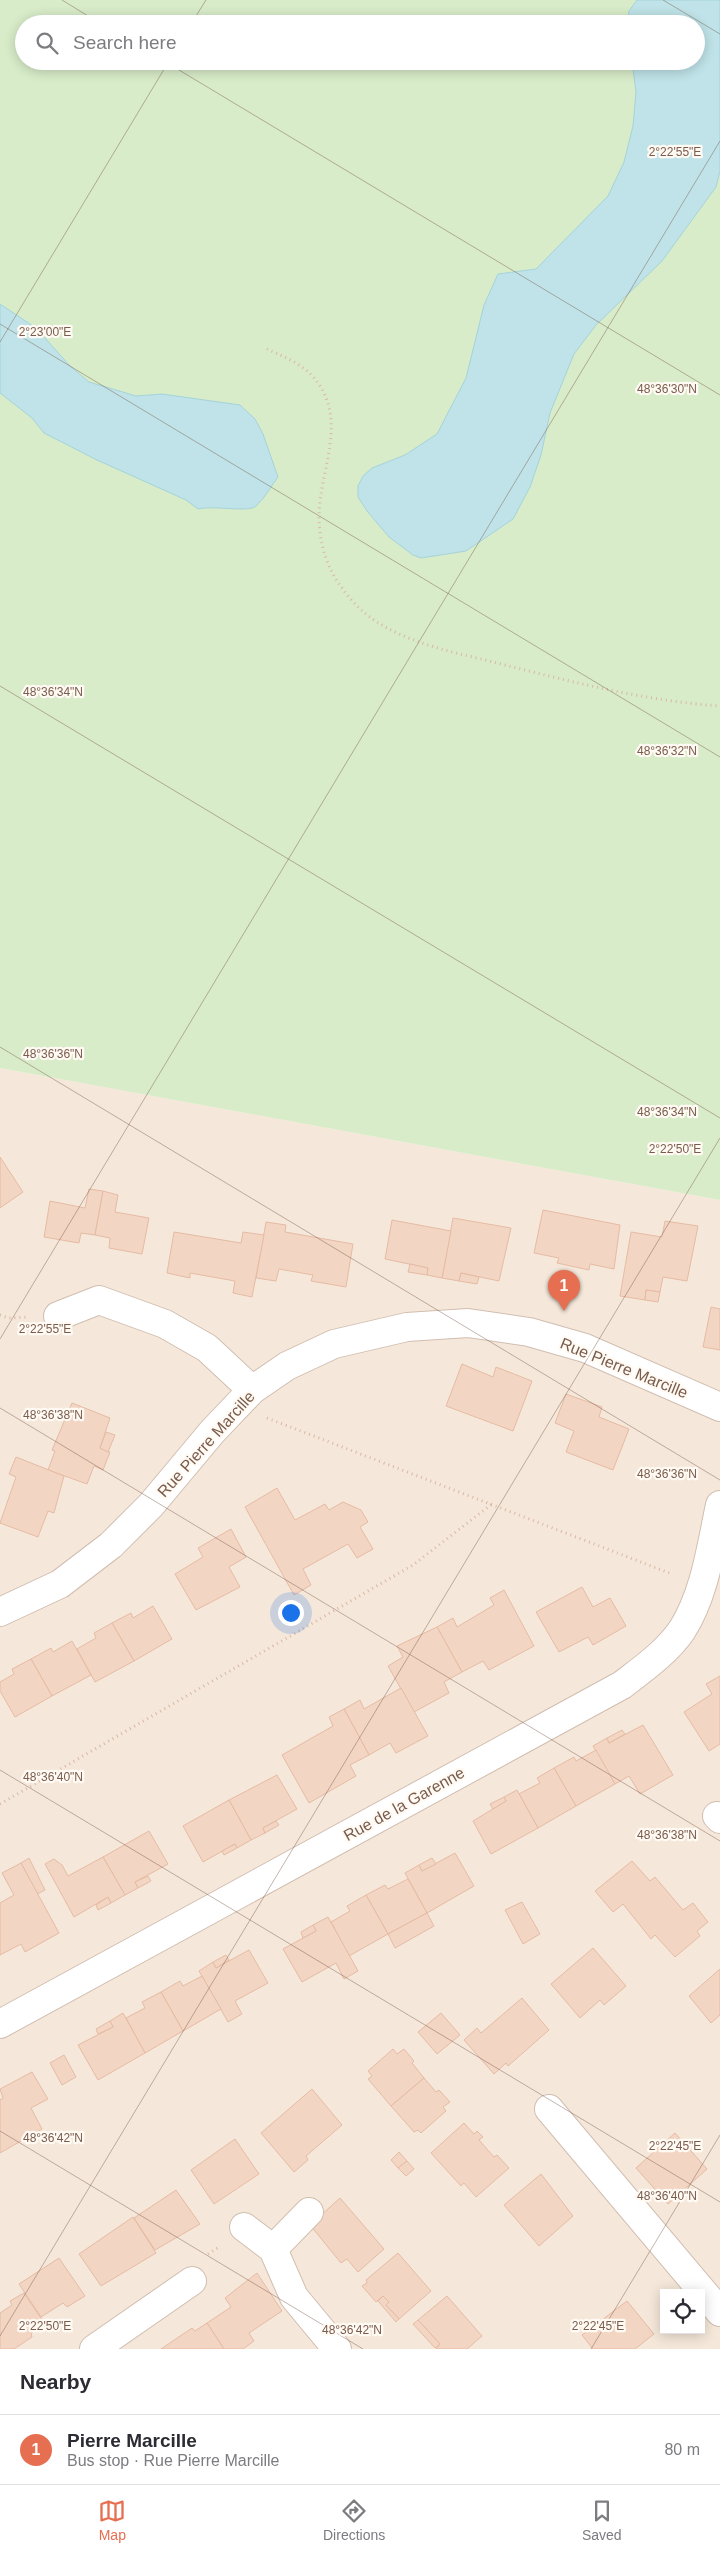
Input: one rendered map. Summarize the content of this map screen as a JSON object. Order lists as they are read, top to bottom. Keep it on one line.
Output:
{"streets":{"street":["Rue Pierre Marcille","Rue de la Garenne"]},"page":{"search":"Search here","pins":"1","heading":"Nearby","list":[{"mark":"1","name":"Pierre Marcille","note":"Bus stop · Rue Pierre Marcille","value":"80 m"}],"nav":["Map","Directions","Saved"]},"coordinates":["2°22'55\"E","2°23'00\"E","48°36'30\"N","48°36'34\"N","48°36'32\"N","48°36'36\"N","2°22'50\"E","48°36'38\"N","48°36'40\"N","48°36'42\"N","2°22'45\"E"]}
